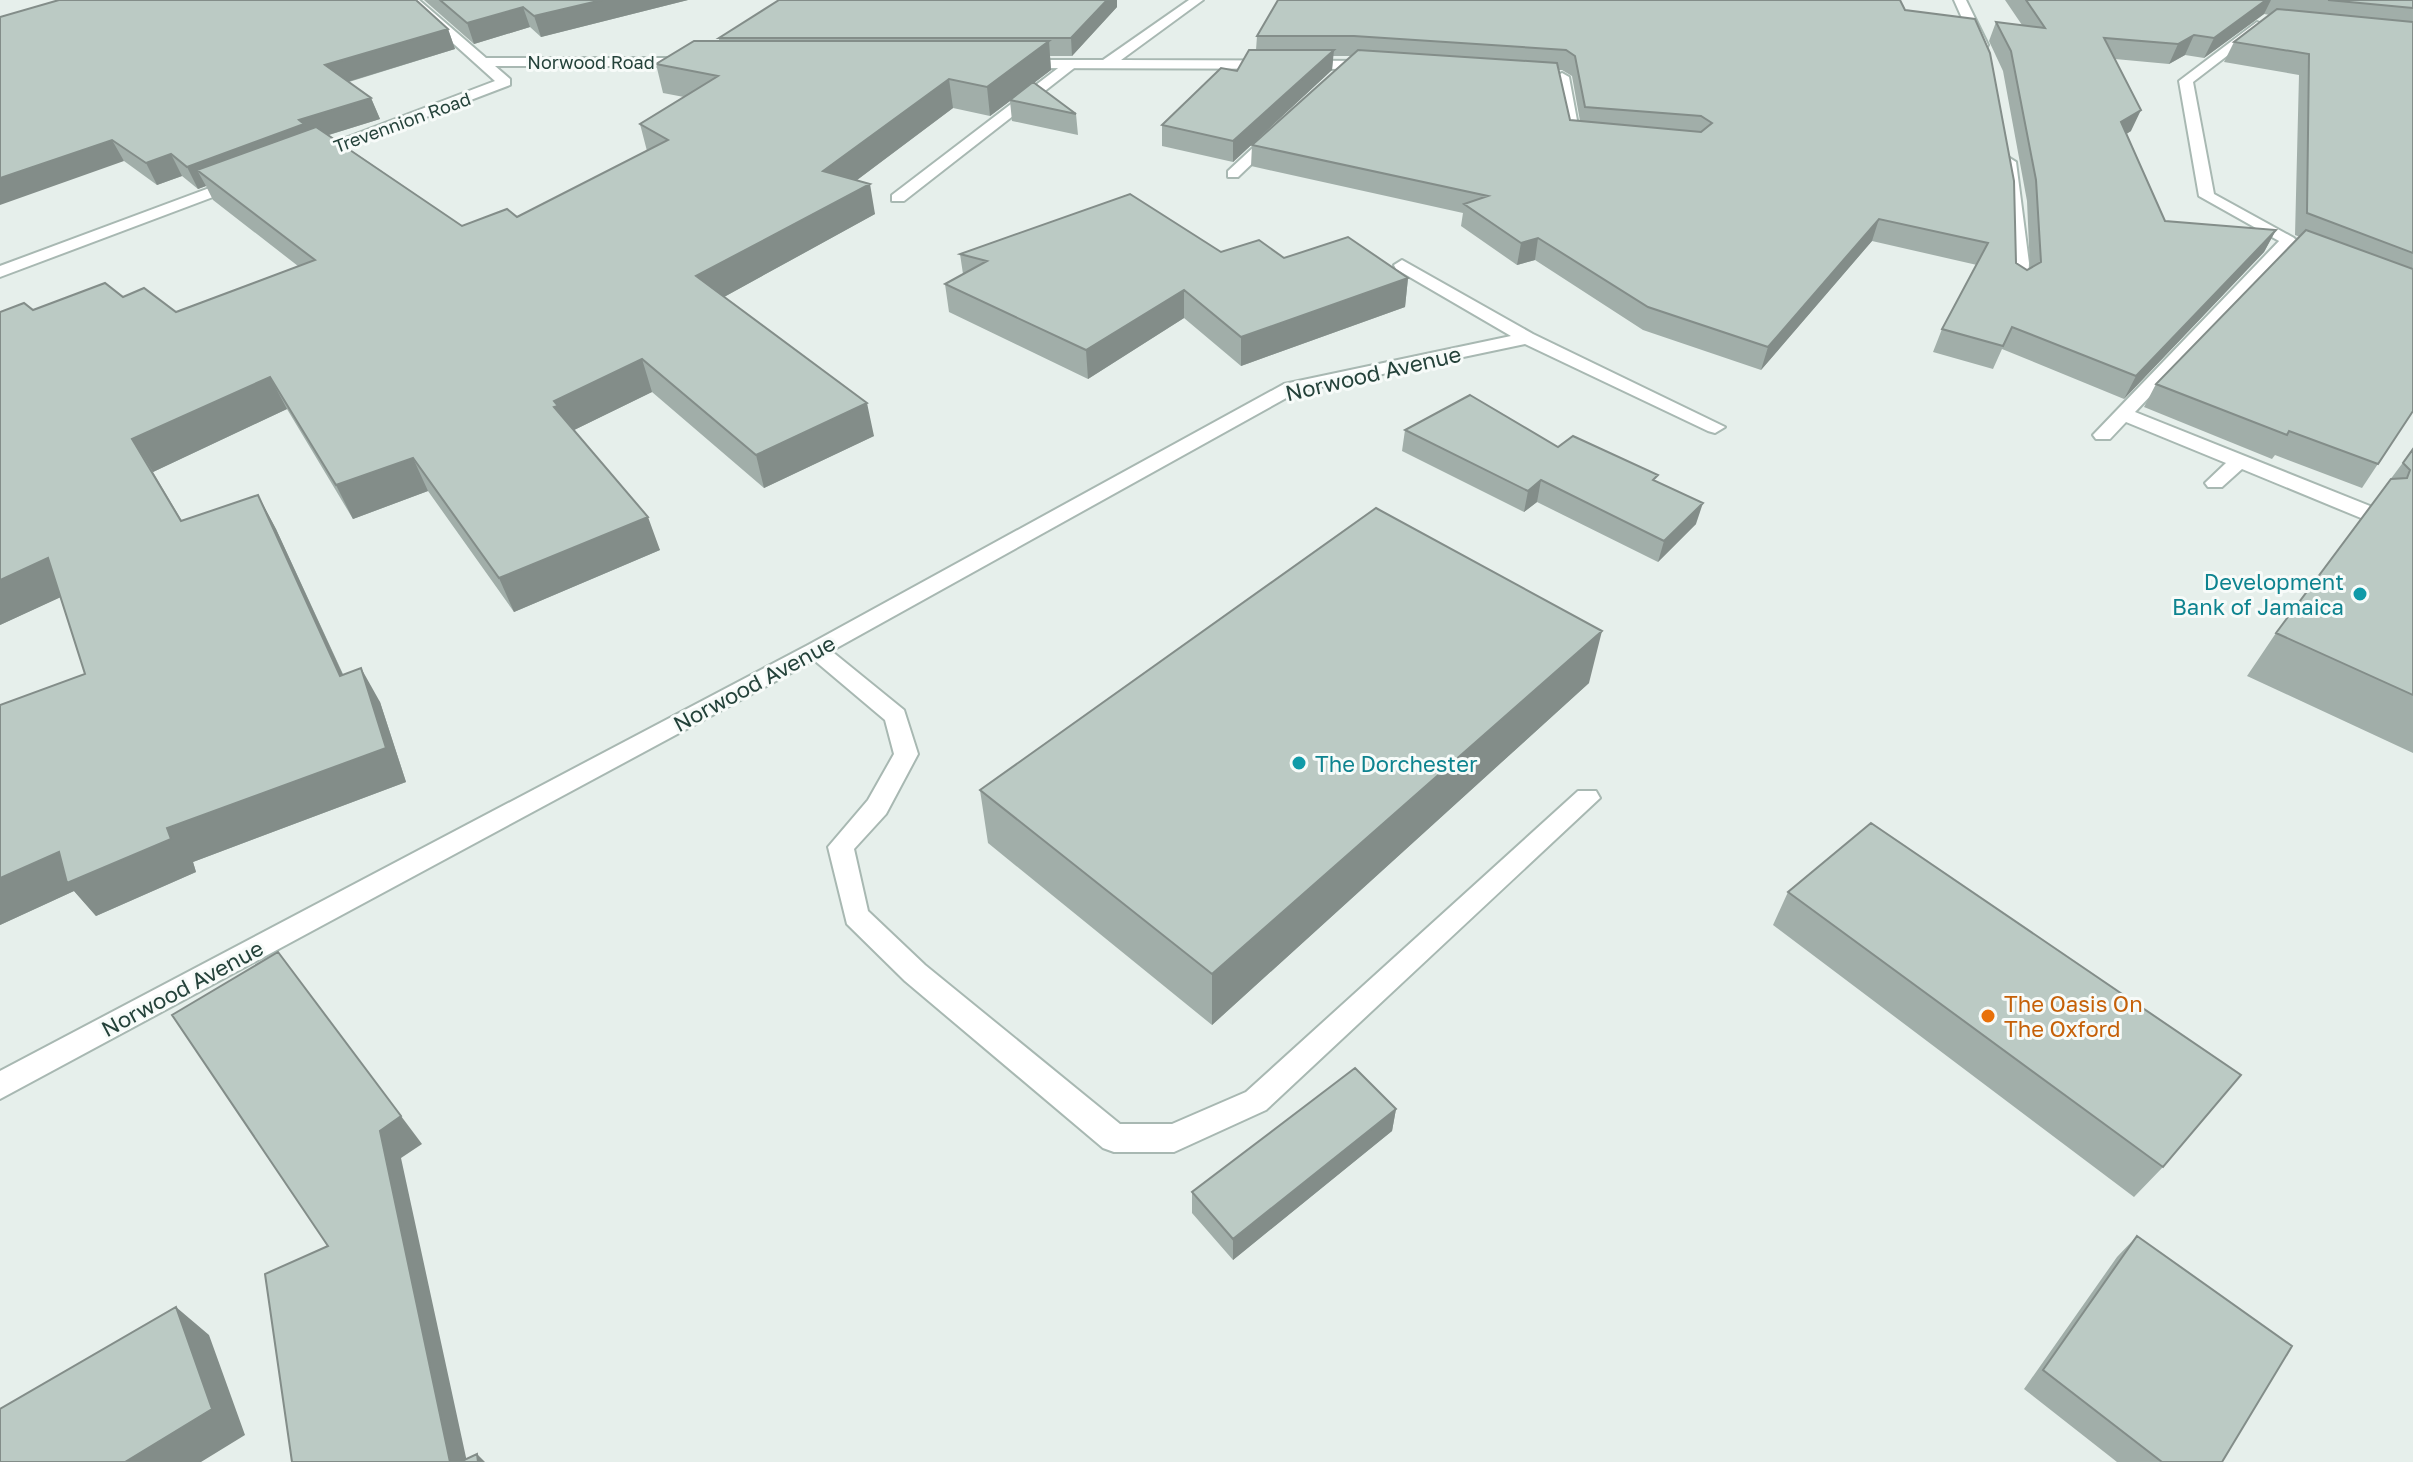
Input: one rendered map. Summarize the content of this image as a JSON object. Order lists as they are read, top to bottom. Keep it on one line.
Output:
{"streets":{"street":["Norwood Road","Trevennion Road","Norwood Avenue"]},"crossings":[["Norwood Road","Trevennion Road"]],"places":["Development Bank of Jamaica","The Dorchester","The Oasis On The Oxford"]}
